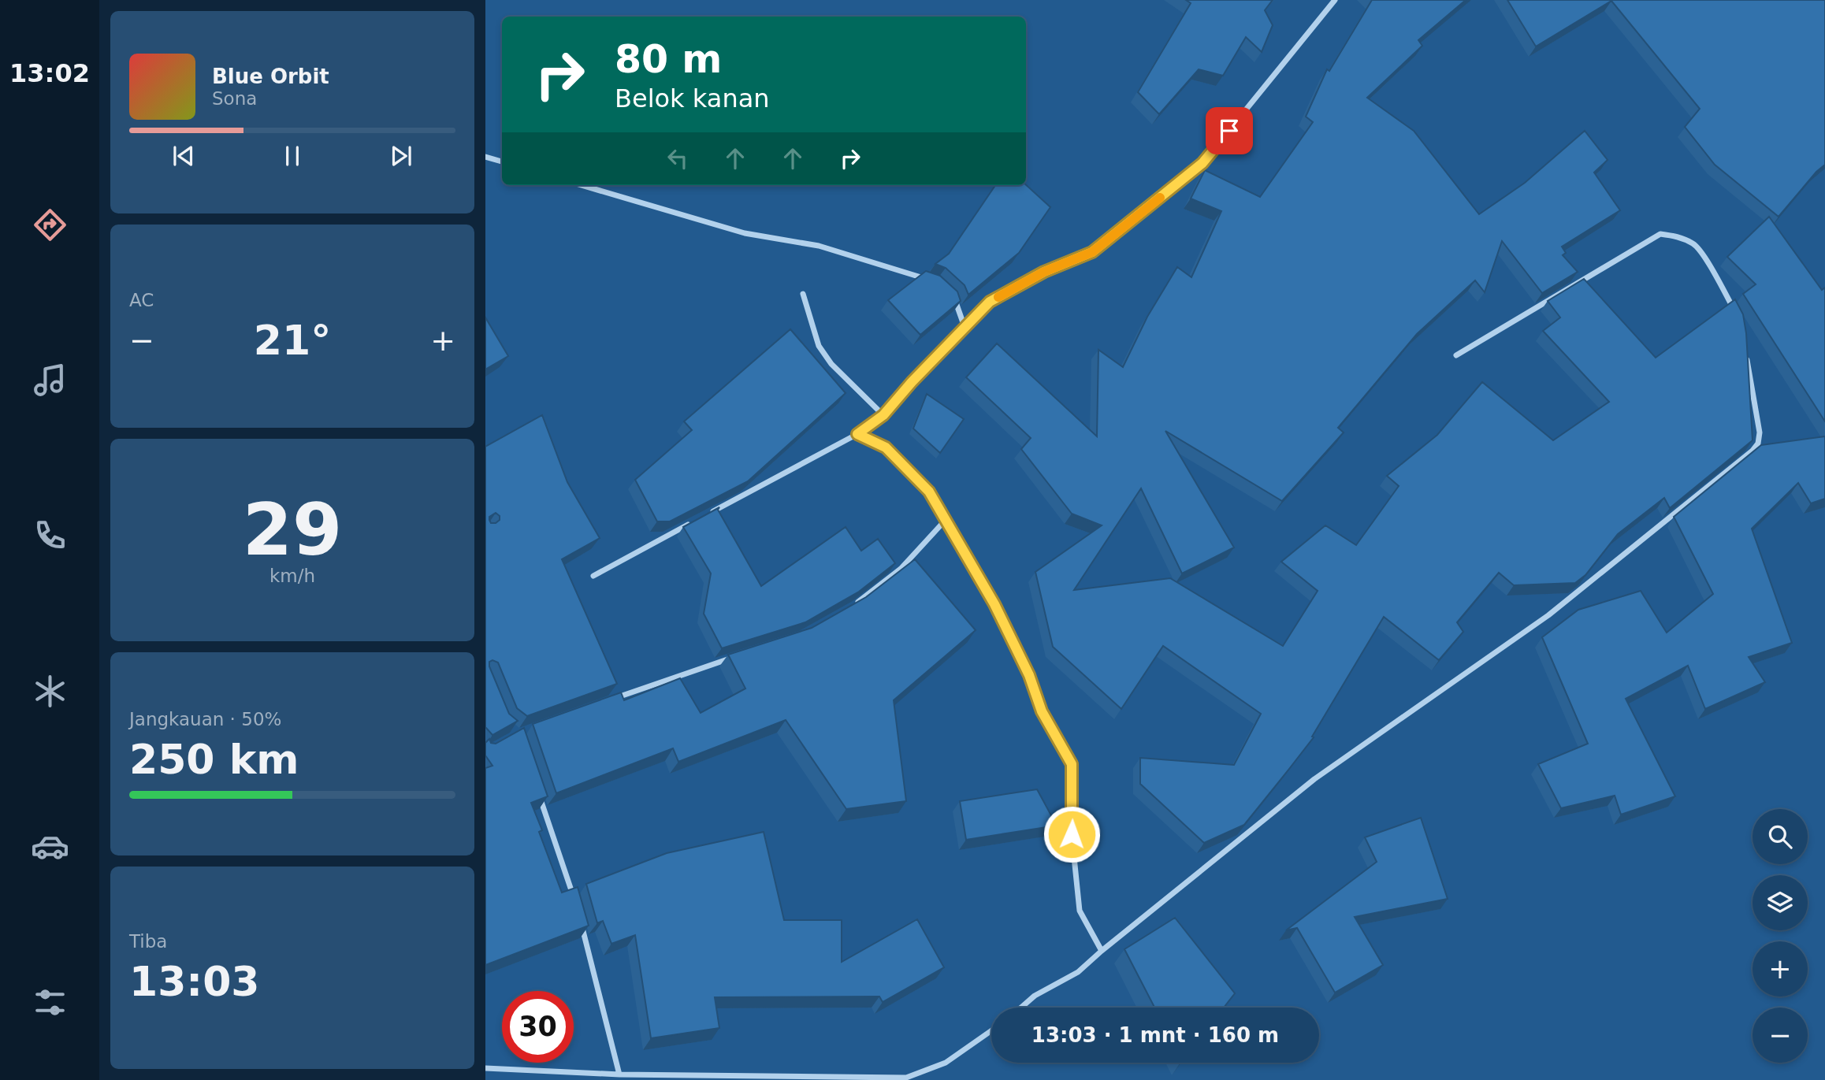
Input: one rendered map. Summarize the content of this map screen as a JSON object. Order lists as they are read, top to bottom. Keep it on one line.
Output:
{"page":{"tabs":"13:02","turn":["80 m","Belok kanan"],"song":["Blue Orbit","Sona"],"tile":["AC",["29","km/h"],["Jangkauan · 50%","250 km"],["Tiba","13:03"]],"heat":["−","21°","+"],"map_buttons":["+","−"],"limit":"30","trip":"13:03 · 1 mnt · 160 m"}}
